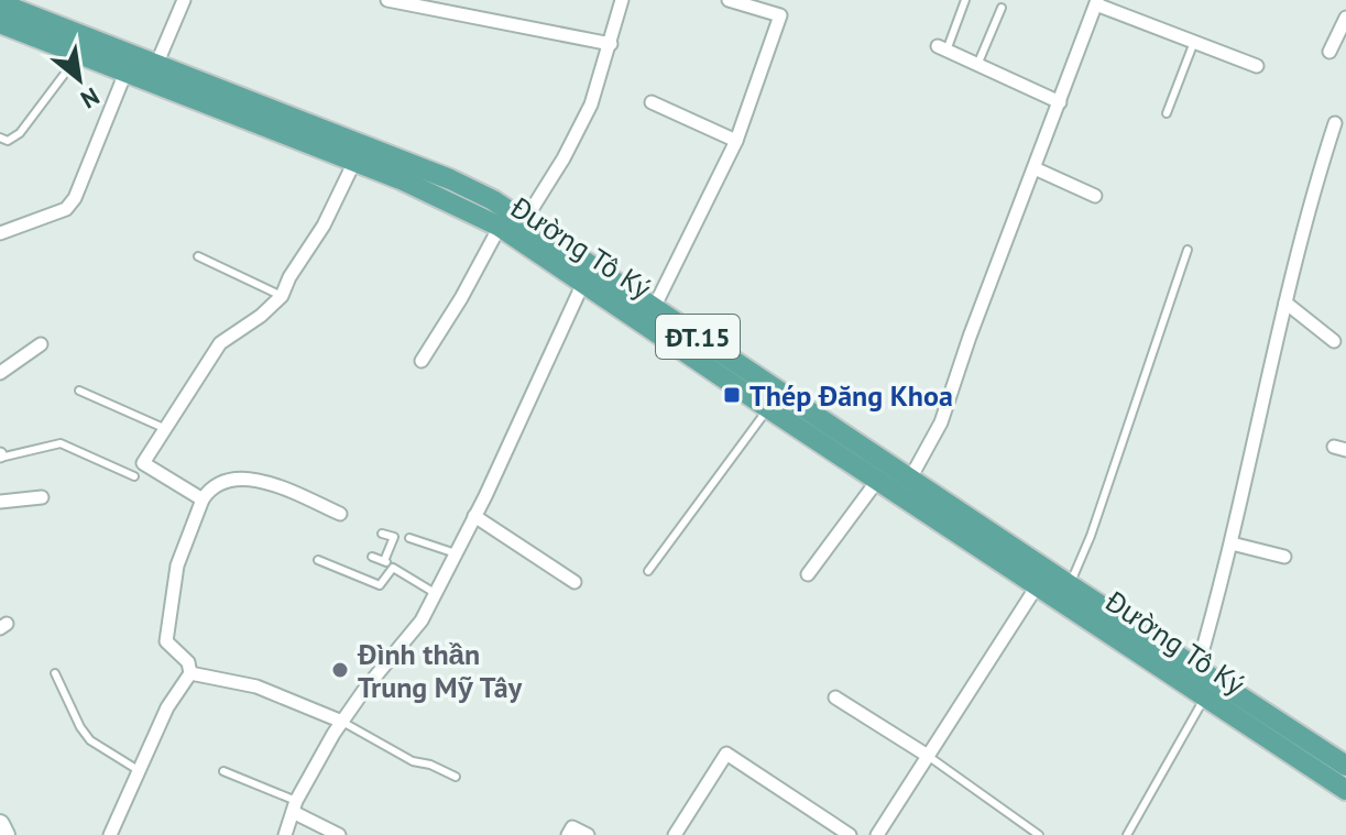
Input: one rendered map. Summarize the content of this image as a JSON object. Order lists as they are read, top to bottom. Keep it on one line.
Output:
{"streets":{"main road":["Đường Tô Ký","ĐT.15"]},"places":{"transit":["Thép Đăng Khoa"],"other":["Đình thần Trung Mỹ Tây"]},"north":"bottom right"}
